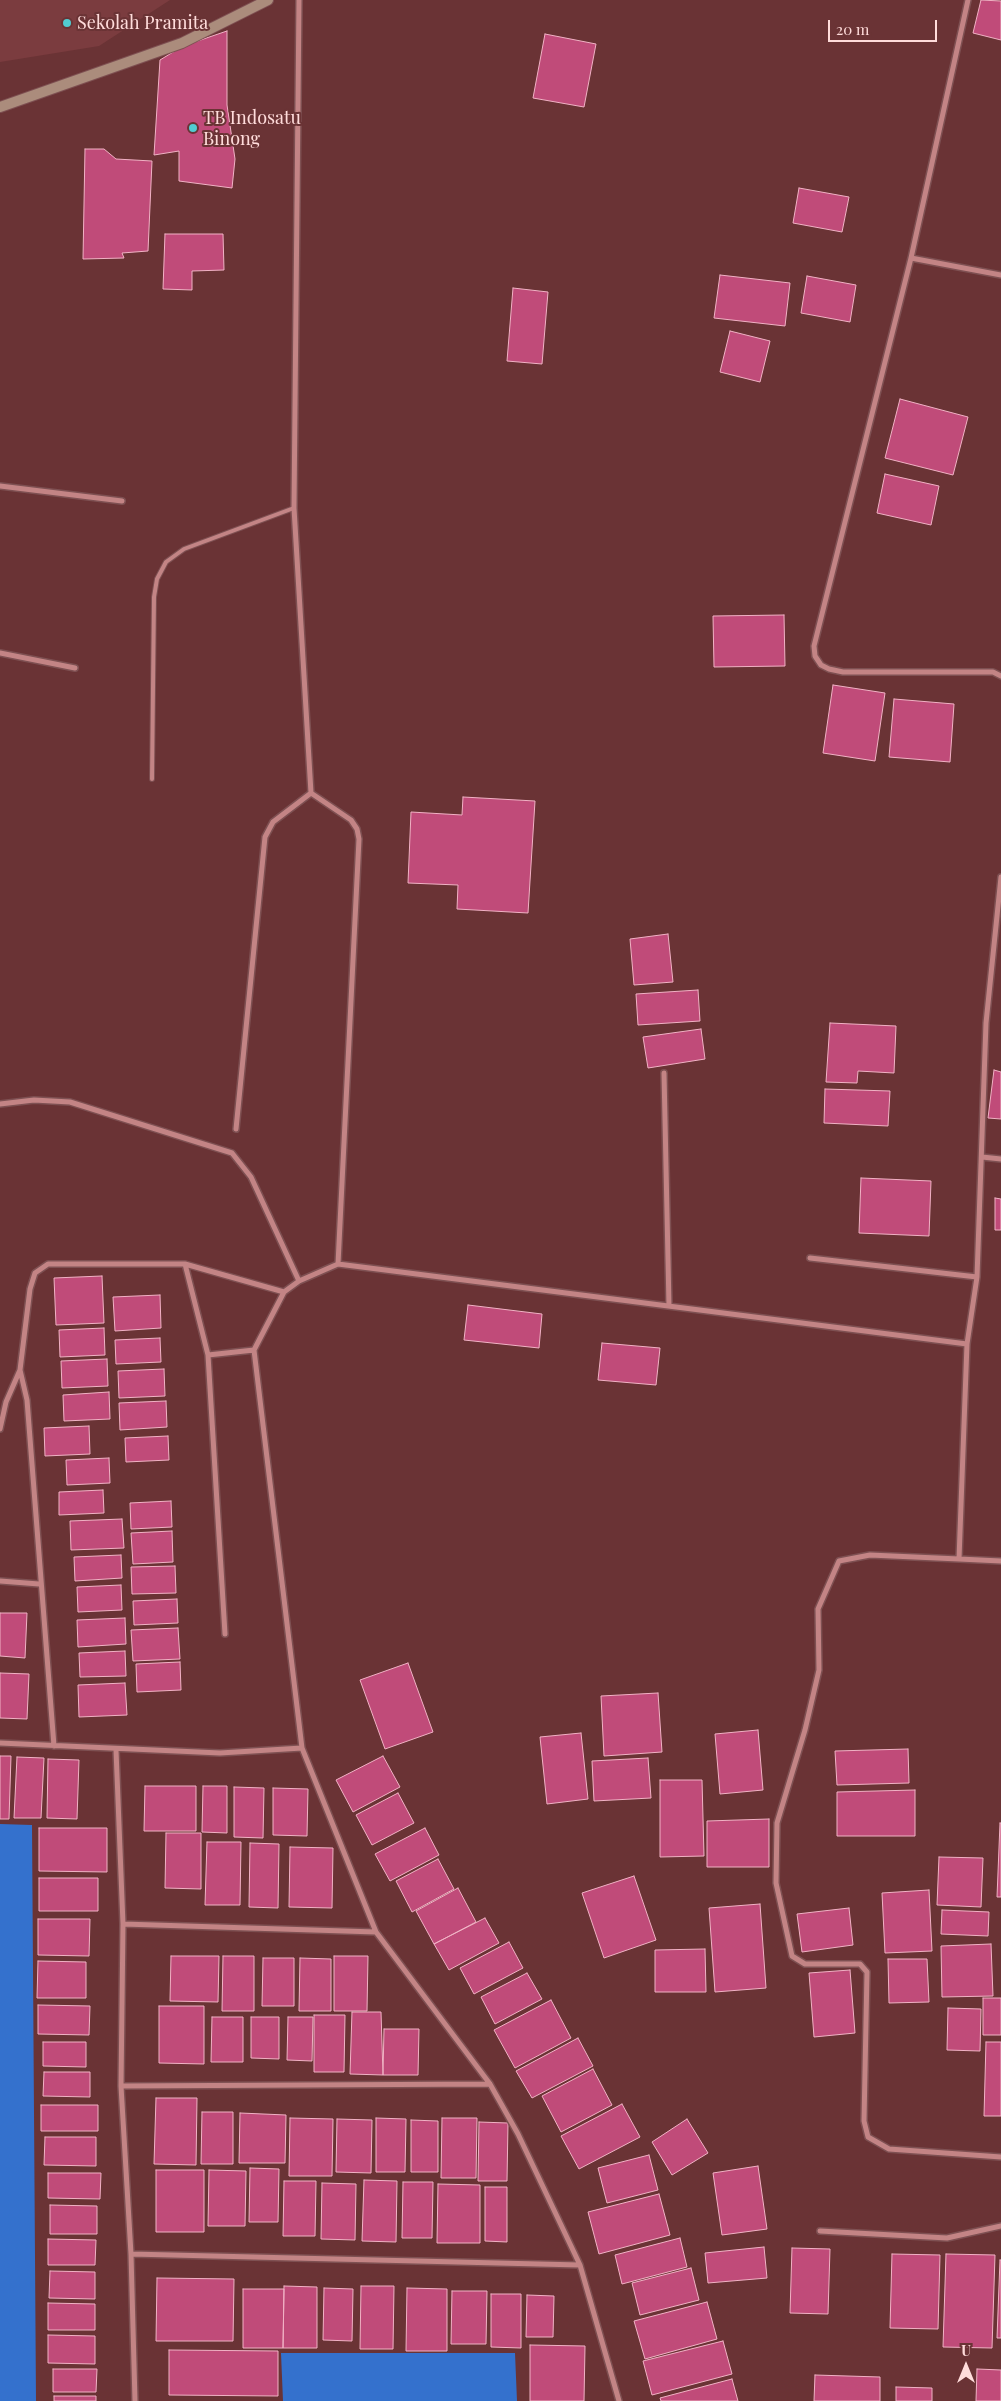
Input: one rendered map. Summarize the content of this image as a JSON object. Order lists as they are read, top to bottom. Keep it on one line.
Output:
{"places":["Sekolah Pramita","TB Indosatu Binong"],"scale_bar":"20 m","north":"top"}
